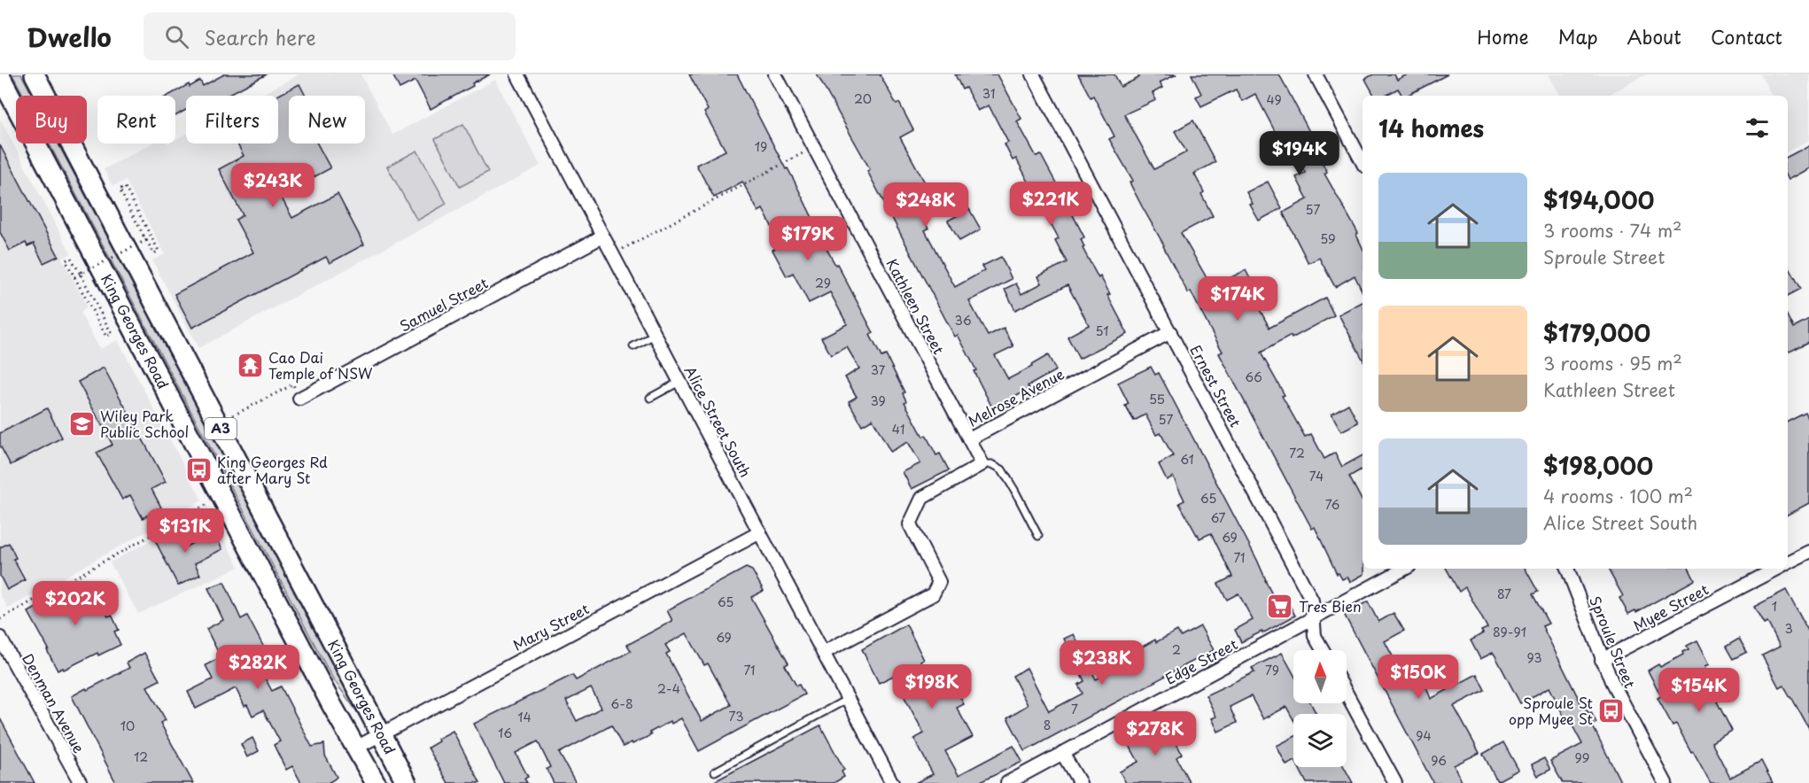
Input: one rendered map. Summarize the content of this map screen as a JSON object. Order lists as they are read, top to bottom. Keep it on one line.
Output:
{"streets":{"highway":["King Georges Road","A3"],"street":["Samuel Street","Kathleen Street","Ernest Street","Melrose Avenue","Alice Street South","Myee Street","Mary Street","Sproule Street","Edge Street","Denman Avenue"]},"crossings":[["Samuel Street","Alice Street South"],["Kathleen Street","Melrose Avenue"],["King Georges Road","Mary Street"],["Ernest Street","Melrose Avenue"],["Ernest Street","Edge Street"],["Alice Street South","Mary Street"],["Myee Street","Sproule Street"]],"places":{"temple":["Cao Dai Temple of NSW"],"school or university":["Wiley Park Public School"],"bus stop":["King Georges Rd after Mary St","Sproule St opp Myee St"],"supermarket":["Tres Bien"]},"house_numbers":["31","20","49","19","57","59","29","36","51","37","66","55","39","57","41","72","61","74","65","76","67","69","71","87","65","1","3","89-91","69","2","93","71","79","2-4","6-8","7","73","14","8","10","16","94","12","99","96"],"north":"top","page":{"header":"Dwello","search":"Search here","nav":["Home","Map","About","Contact"],"chip":["Buy","Rent","Filters","New"],"heading":"14 homes","price":["$194K","$243K","$221K","$248K","$179K","$174K","$131K","$202K","$238K","$282K","$150K","$198K","$154K","$278K"],"list":[{"name":"$194,000","note":"3 rooms · 74 m² · Sproule Street"},{"name":"$179,000","note":"3 rooms · 95 m² · Kathleen Street"},{"name":"$198,000","note":"4 rooms · 100 m² · Alice Street South"}]}}
